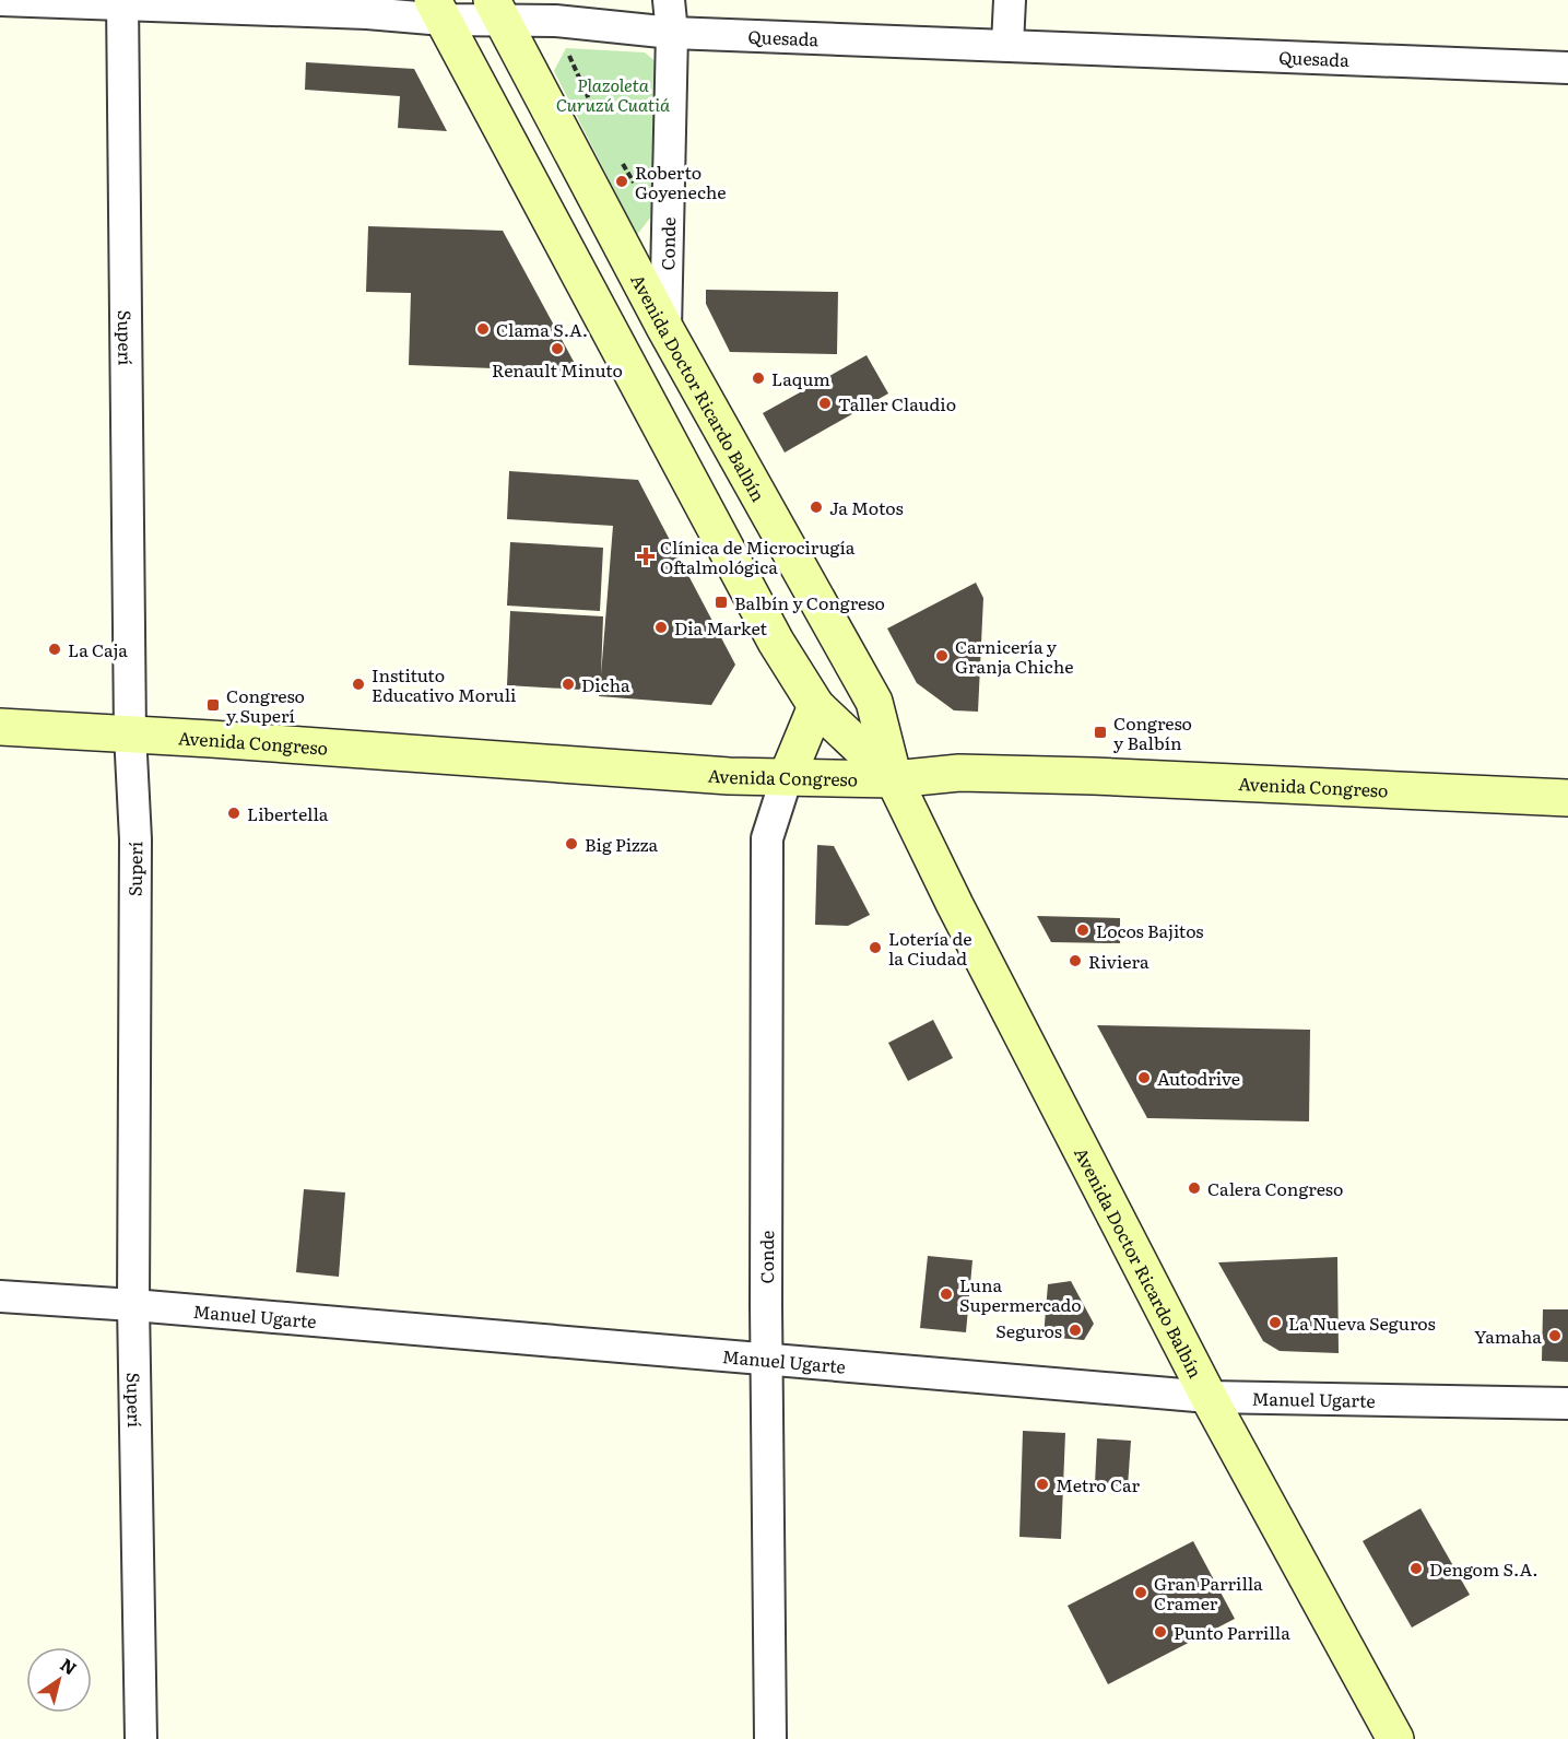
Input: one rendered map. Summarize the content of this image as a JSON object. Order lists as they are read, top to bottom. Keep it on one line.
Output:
{"streets":{"main road":["Avenida Doctor Ricardo Balbín","Avenida Congreso"],"street":["Quesada","Conde","Superí","Manuel Ugarte"]},"crossings":[["Quesada","Conde"],["Quesada","Superí"],["Quesada","Avenida Doctor Ricardo Balbín"],["Conde","Avenida Doctor Ricardo Balbín"],["Conde","Avenida Congreso"],["Conde","Manuel Ugarte"],["Superí","Avenida Congreso"],["Superí","Manuel Ugarte"],["Avenida Doctor Ricardo Balbín","Avenida Congreso"],["Avenida Doctor Ricardo Balbín","Manuel Ugarte"]],"parks":["Plazoleta Curuzú Cuatiá"],"places":{"other":["Roberto Goyeneche","Clama S.A.","Renault Minuto","Laqum","Taller Claudio","Ja Motos","Dia Market","La Caja","Carnicería y Granja Chiche","Instituto Educativo Moruli","Dicha","Libertella","Big Pizza","Locos Bajitos","Lotería de la Ciudad","Riviera","Autodrive","Calera Congreso","Luna Supermercado","La Nueva Seguros","Seguros","Yamaha","Metro Car","Dengom S.A.","Gran Parrilla Cramer","Punto Parrilla"],"health":["Clínica de Microcirugía Oftalmológica"],"transit":["Balbín y Congreso","Congreso y Superí","Congreso y Balbín"]},"north":"top right"}
